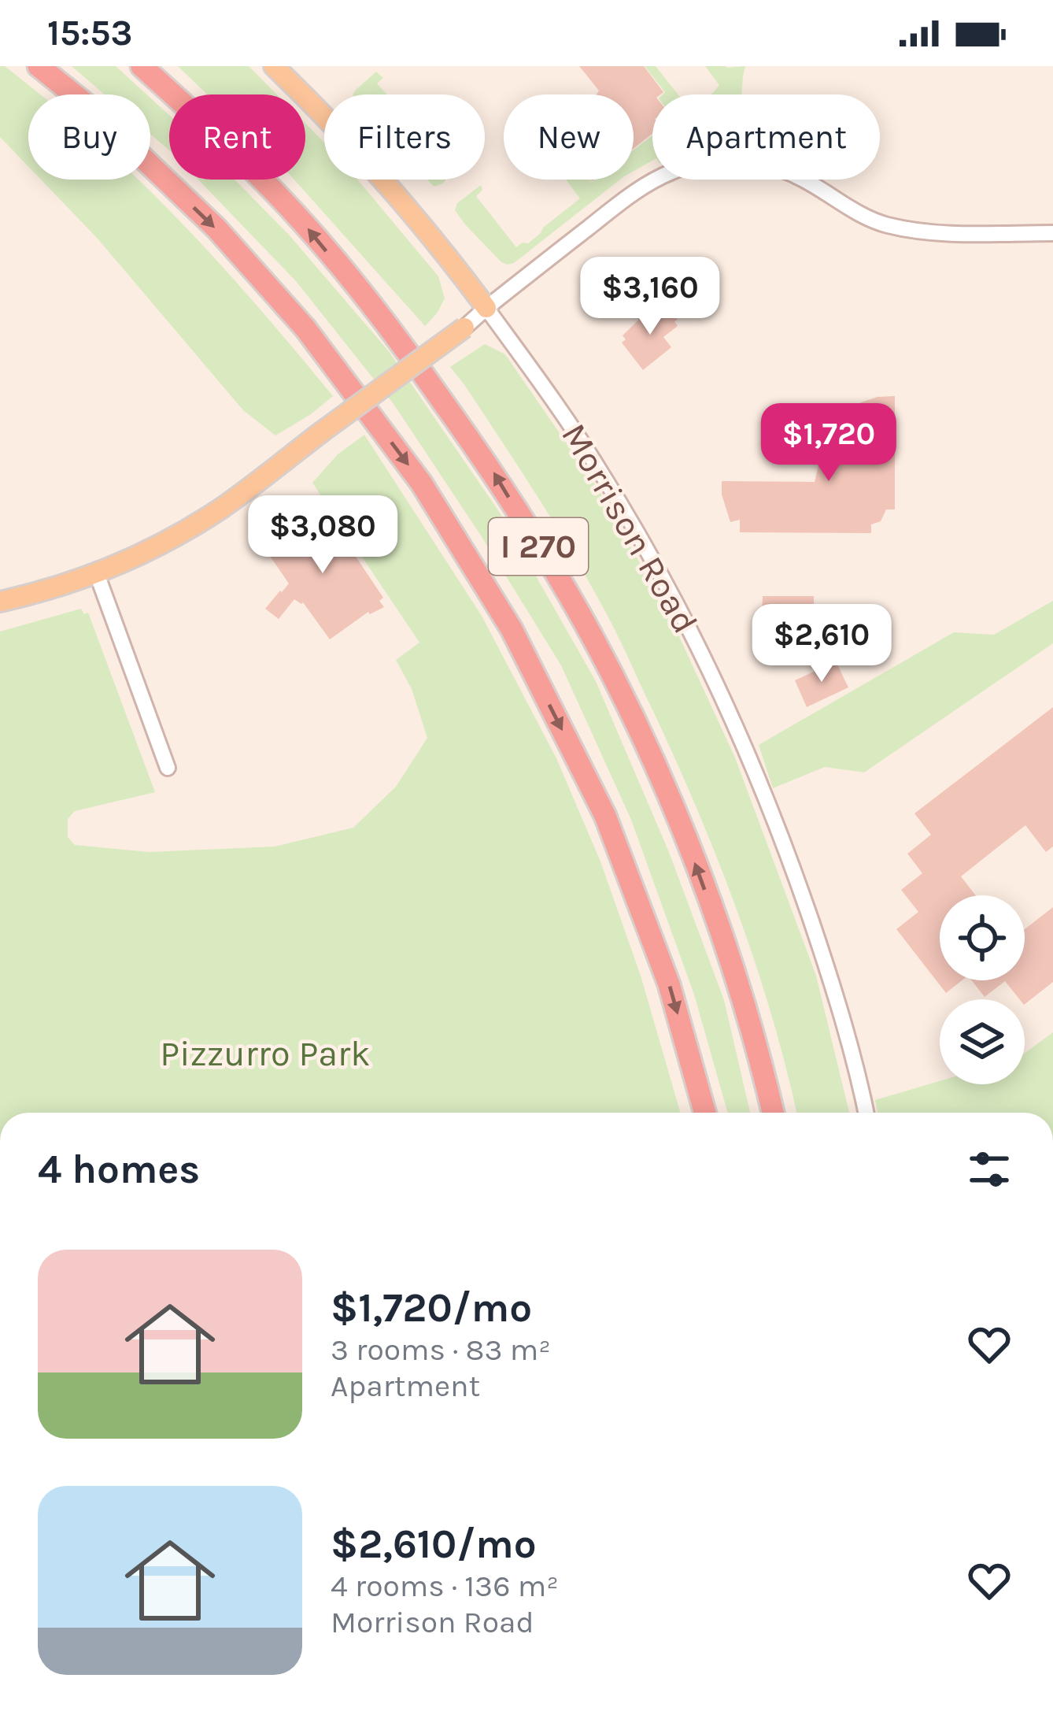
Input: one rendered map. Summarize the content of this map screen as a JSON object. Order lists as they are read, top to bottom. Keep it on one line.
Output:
{"streets":{"highway":["I 270"],"main road":["Morrison Road"]},"parks":["Pizzurro Park"],"page":{"status":"15:53","chip":["Buy","Rent","Filters","New","Apartment"],"price":["$3,160","$1,720","$3,080","$2,610"],"heading":"4 homes","list":[{"name":"$1,720/mo","note":"3 rooms · 83 m² · Apartment"},{"name":"$2,610/mo","note":"4 rooms · 136 m² · Morrison Road"}]}}
